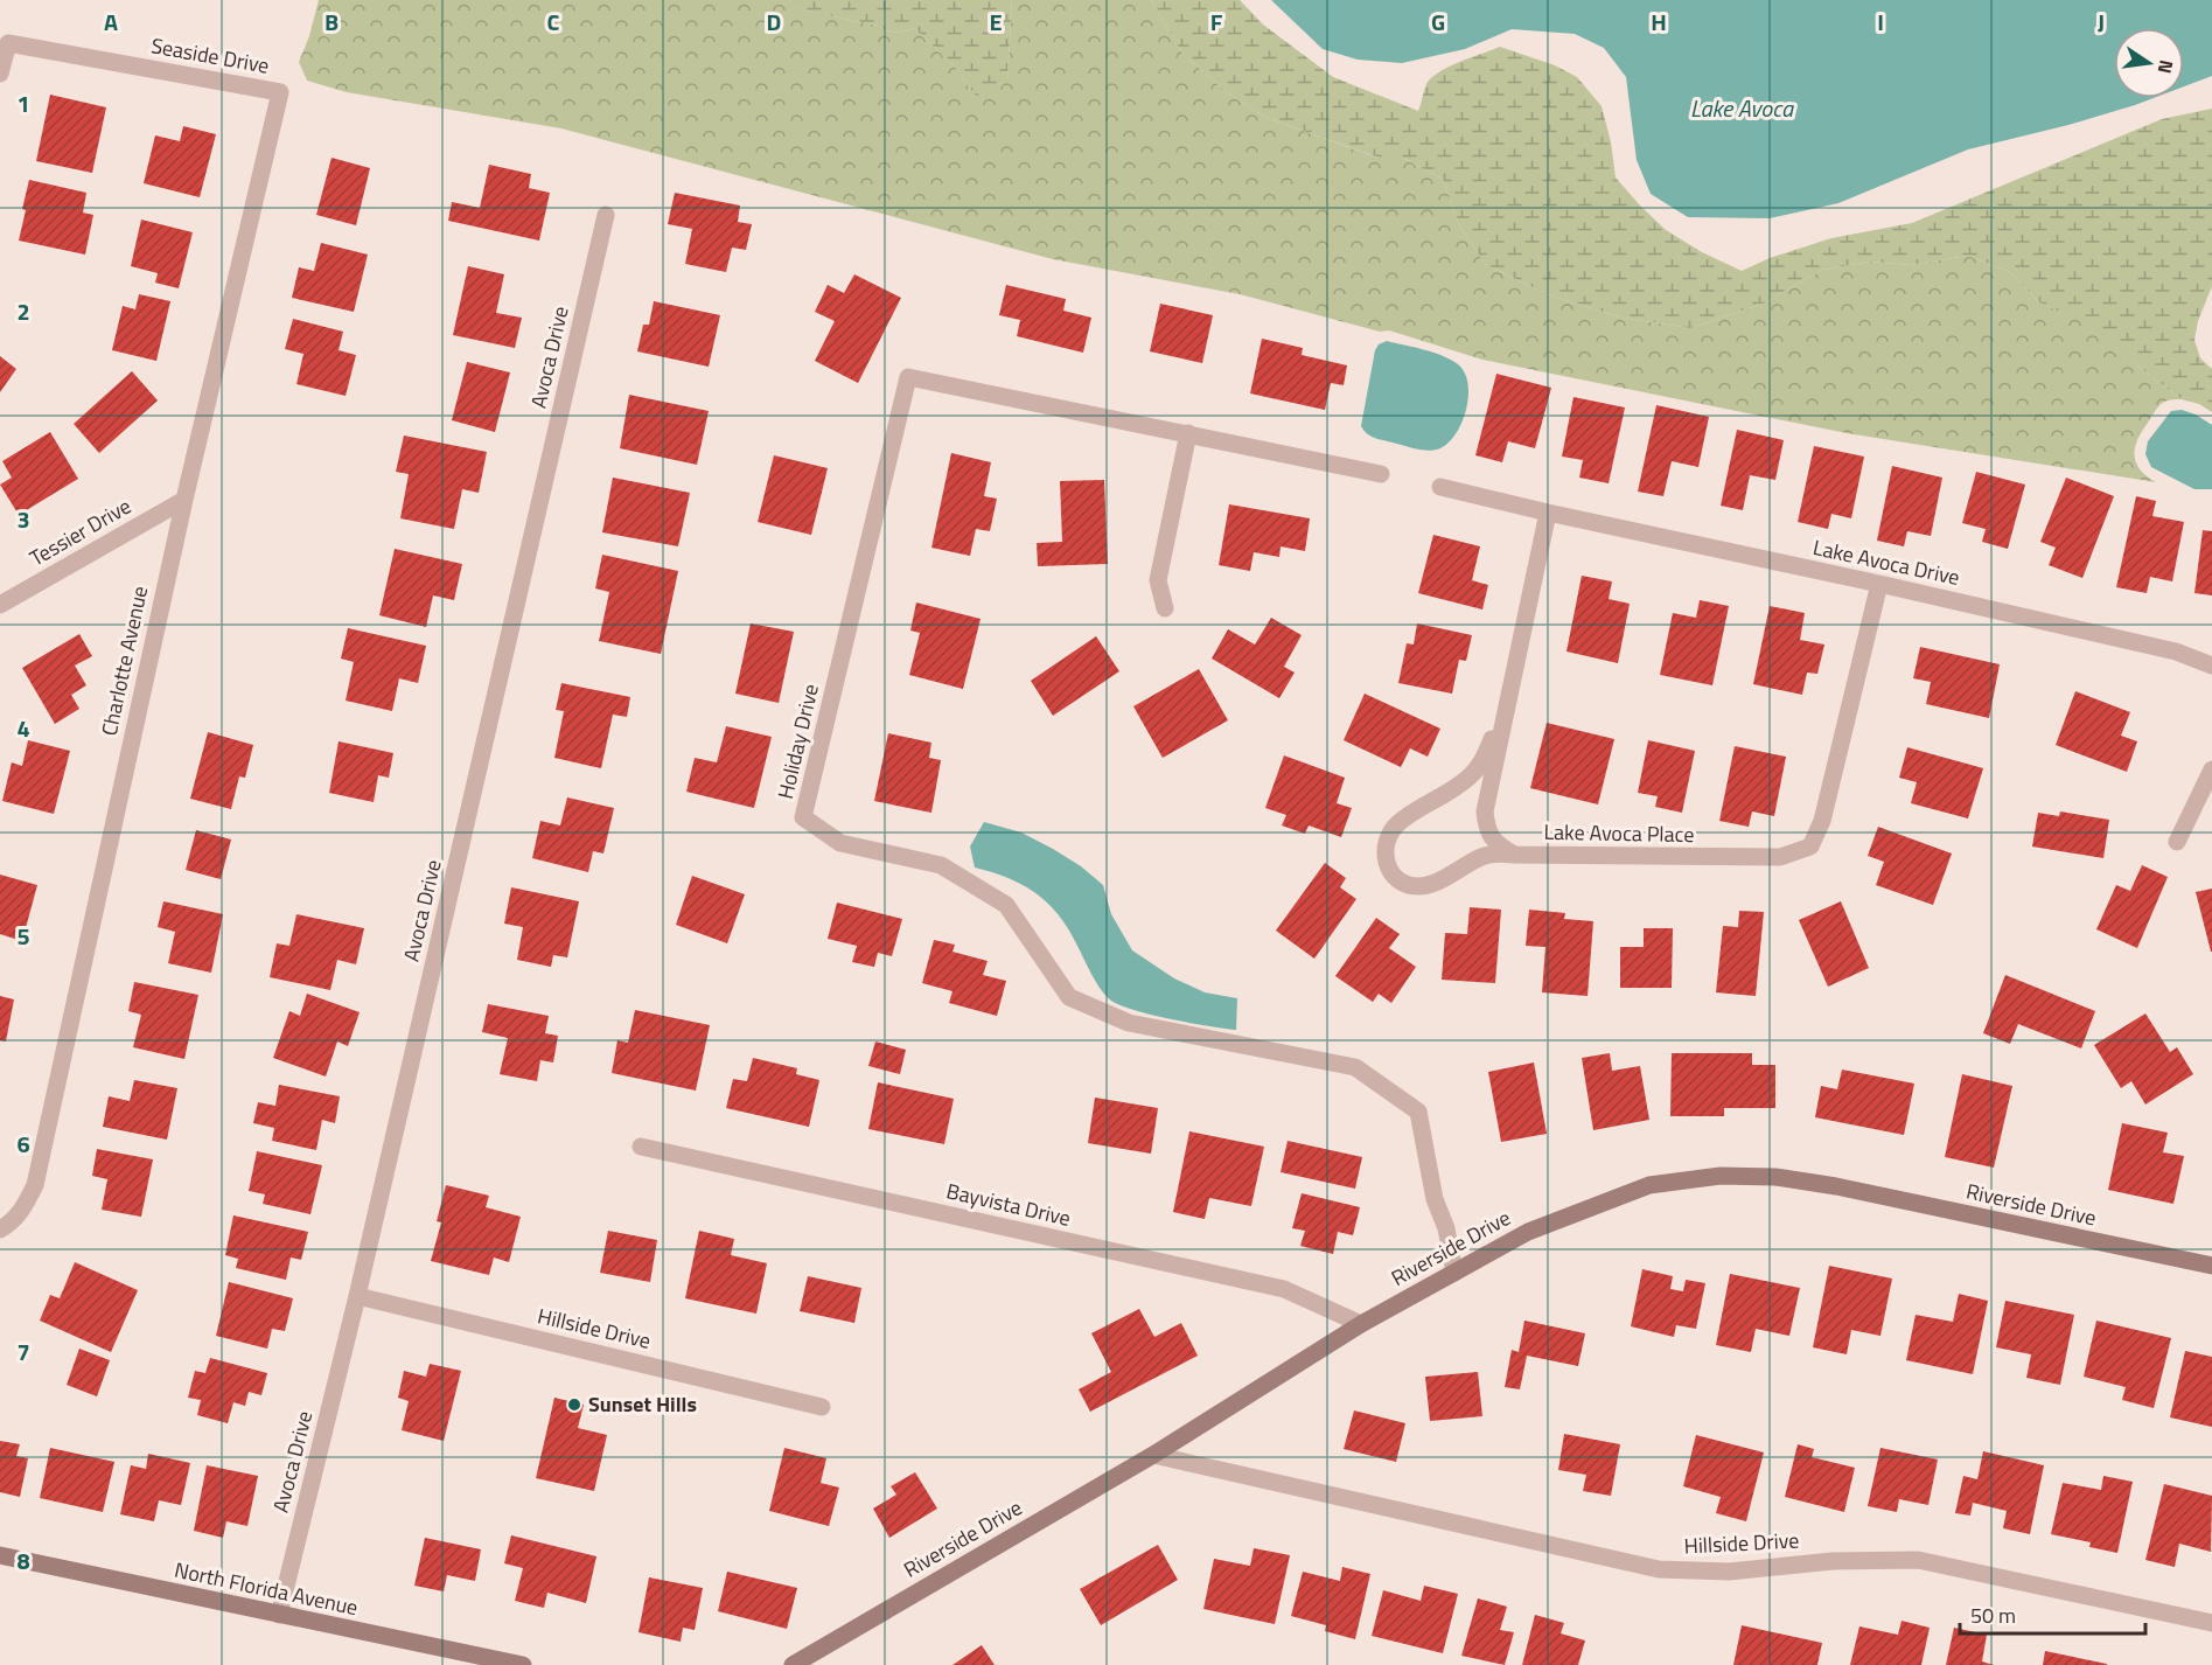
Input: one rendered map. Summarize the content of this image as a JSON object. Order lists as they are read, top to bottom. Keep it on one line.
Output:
{"streets":{"street":["Seaside Drive","Avoca Drive","Tessier Drive","Lake Avoca Drive","Charlotte Avenue","Holiday Drive","Lake Avoca Place","Bayvista Drive","Riverside Drive","Hillside Drive","North Florida Avenue"]},"crossings":[["Seaside Drive","Charlotte Avenue"],["Avoca Drive","Hillside Drive"],["Avoca Drive","North Florida Avenue"],["Tessier Drive","Charlotte Avenue"],["Lake Avoca Drive","Lake Avoca Place"],["Holiday Drive","Riverside Drive"],["Bayvista Drive","Riverside Drive"],["Riverside Drive","Hillside Drive"]],"water":["Lake Avoca"],"places":["Sunset Hills"],"scale_bar":"50 m","north":"right","grid":{"columns":["A","B","C","D","E","F","G","H","I","J"],"rows":["1","2","3","4","5","6","7","8"]}}
